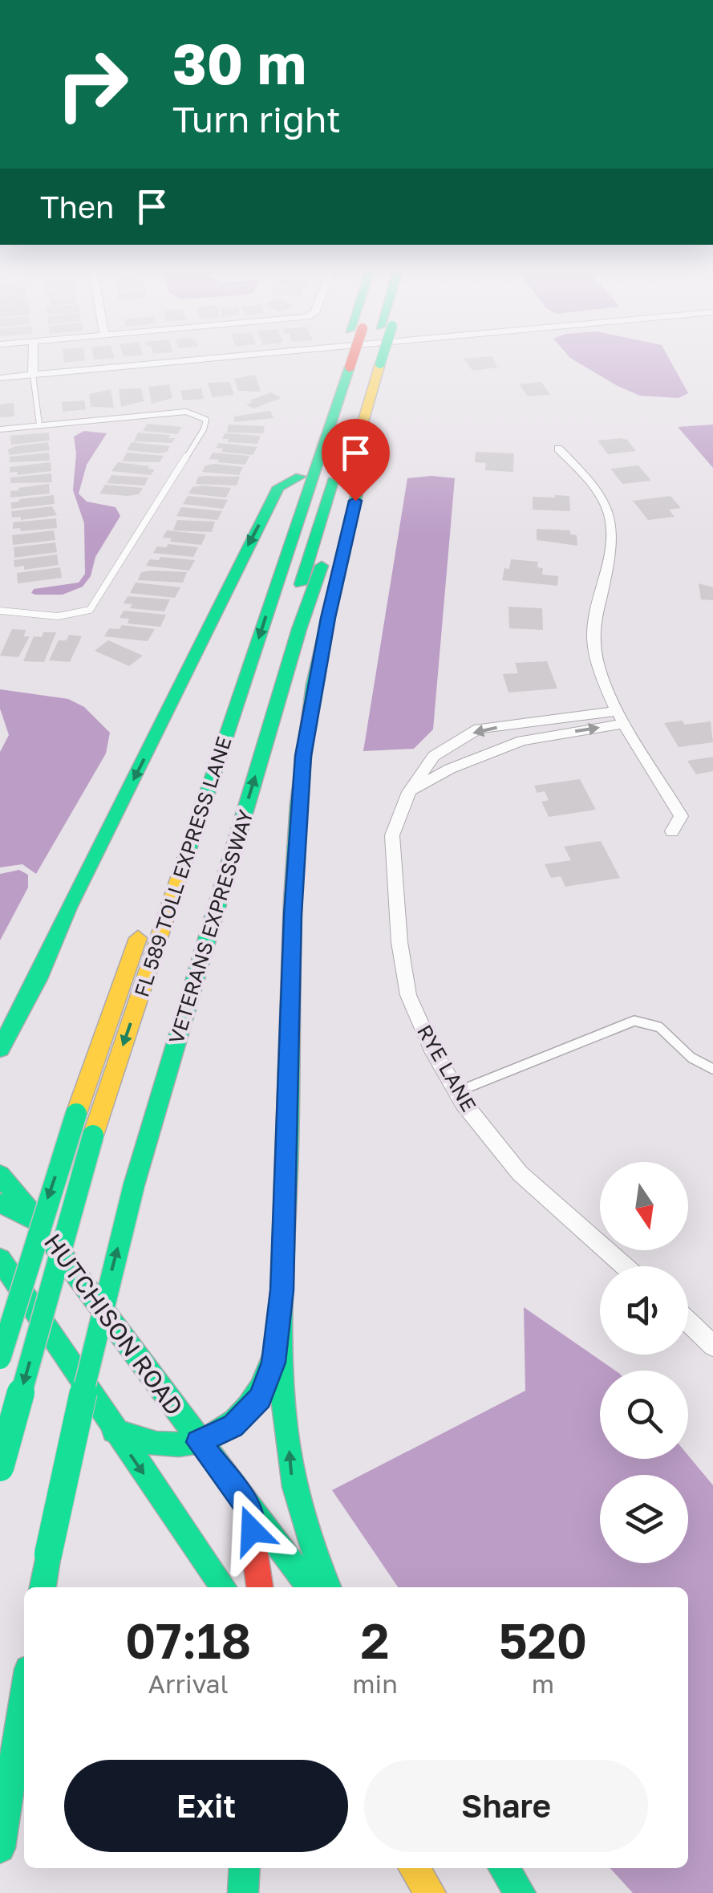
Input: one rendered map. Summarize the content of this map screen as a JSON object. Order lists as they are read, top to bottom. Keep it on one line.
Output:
{"streets":{"main road":["FL 589 TOLL EXPRESS LANE","VETERANS EXPRESSWAY","HUTCHISON ROAD"],"street":["RYE LANE"]},"crossings":[["FL 589 TOLL EXPRESS LANE","VETERANS EXPRESSWAY"]],"north":"bottom","page":{"turn":["30 m","Turn right"],"then":"Then","eta":["07:18","Arrival","2","min","520","m"],"buttons":["Exit","Share"]}}
